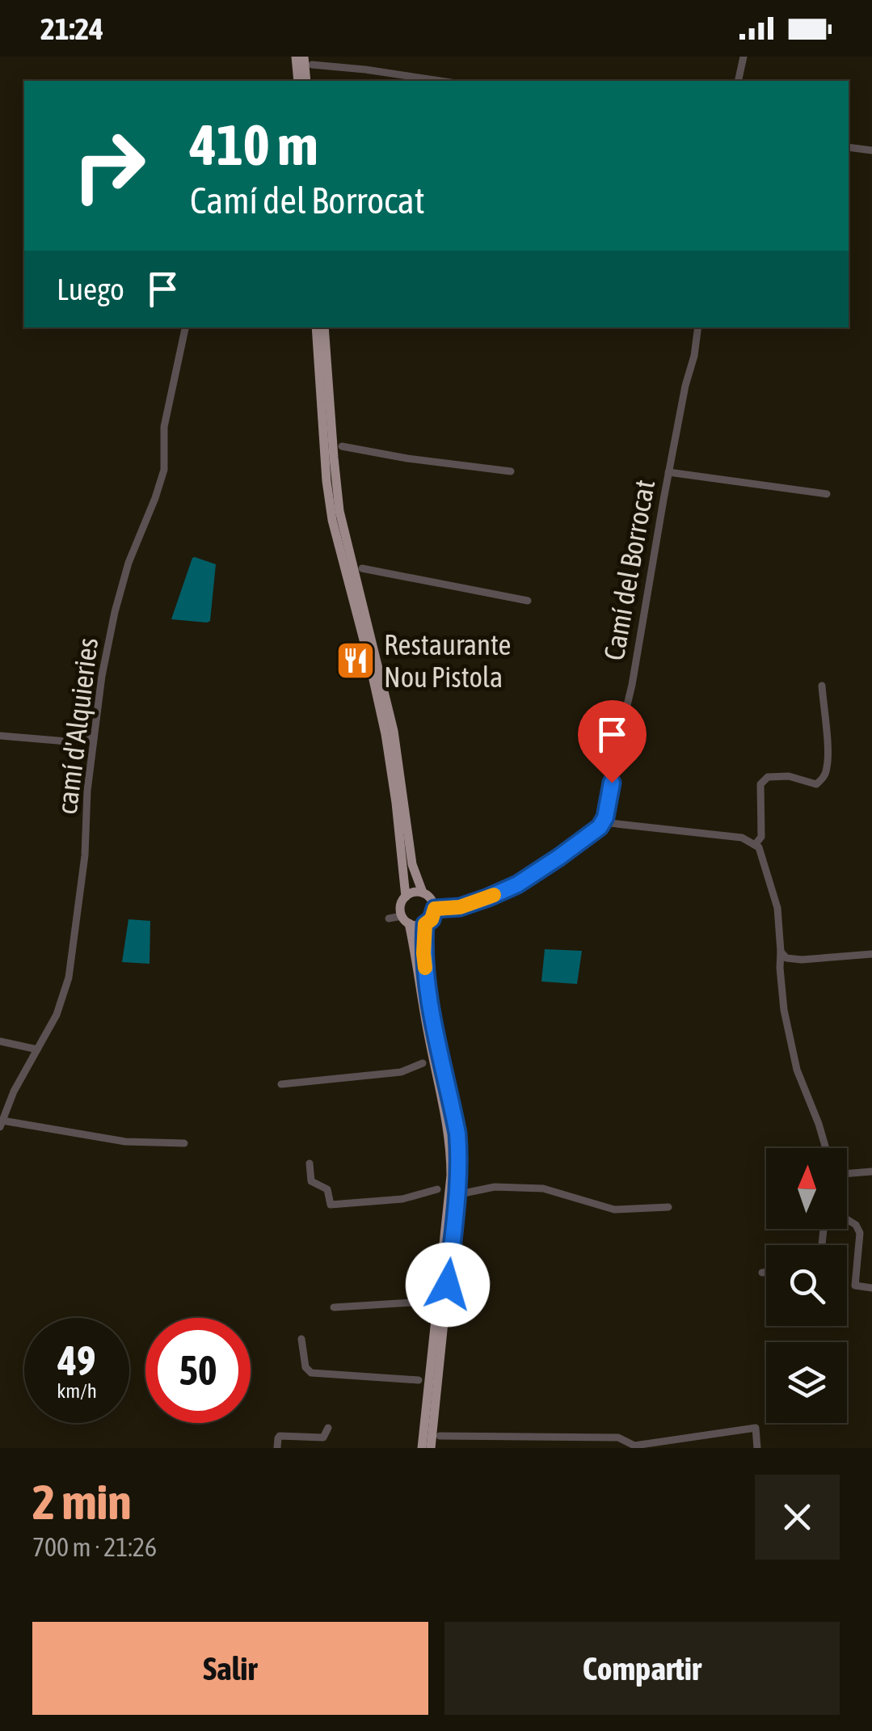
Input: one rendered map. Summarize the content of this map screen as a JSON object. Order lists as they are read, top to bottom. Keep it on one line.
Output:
{"streets":{"street":["Camí del Borrocat","camí d'Alquieries"]},"places":{"restaurant":["Restaurante Nou Pistola"]},"north":"top","page":{"status":"21:24","turn":["410 m","Camí del Borrocat"],"then":"Luego","speed":"49 km/h","limit":"50","heading":["2 min","700 m · 21:26"],"buttons":["Salir","Compartir"]}}
